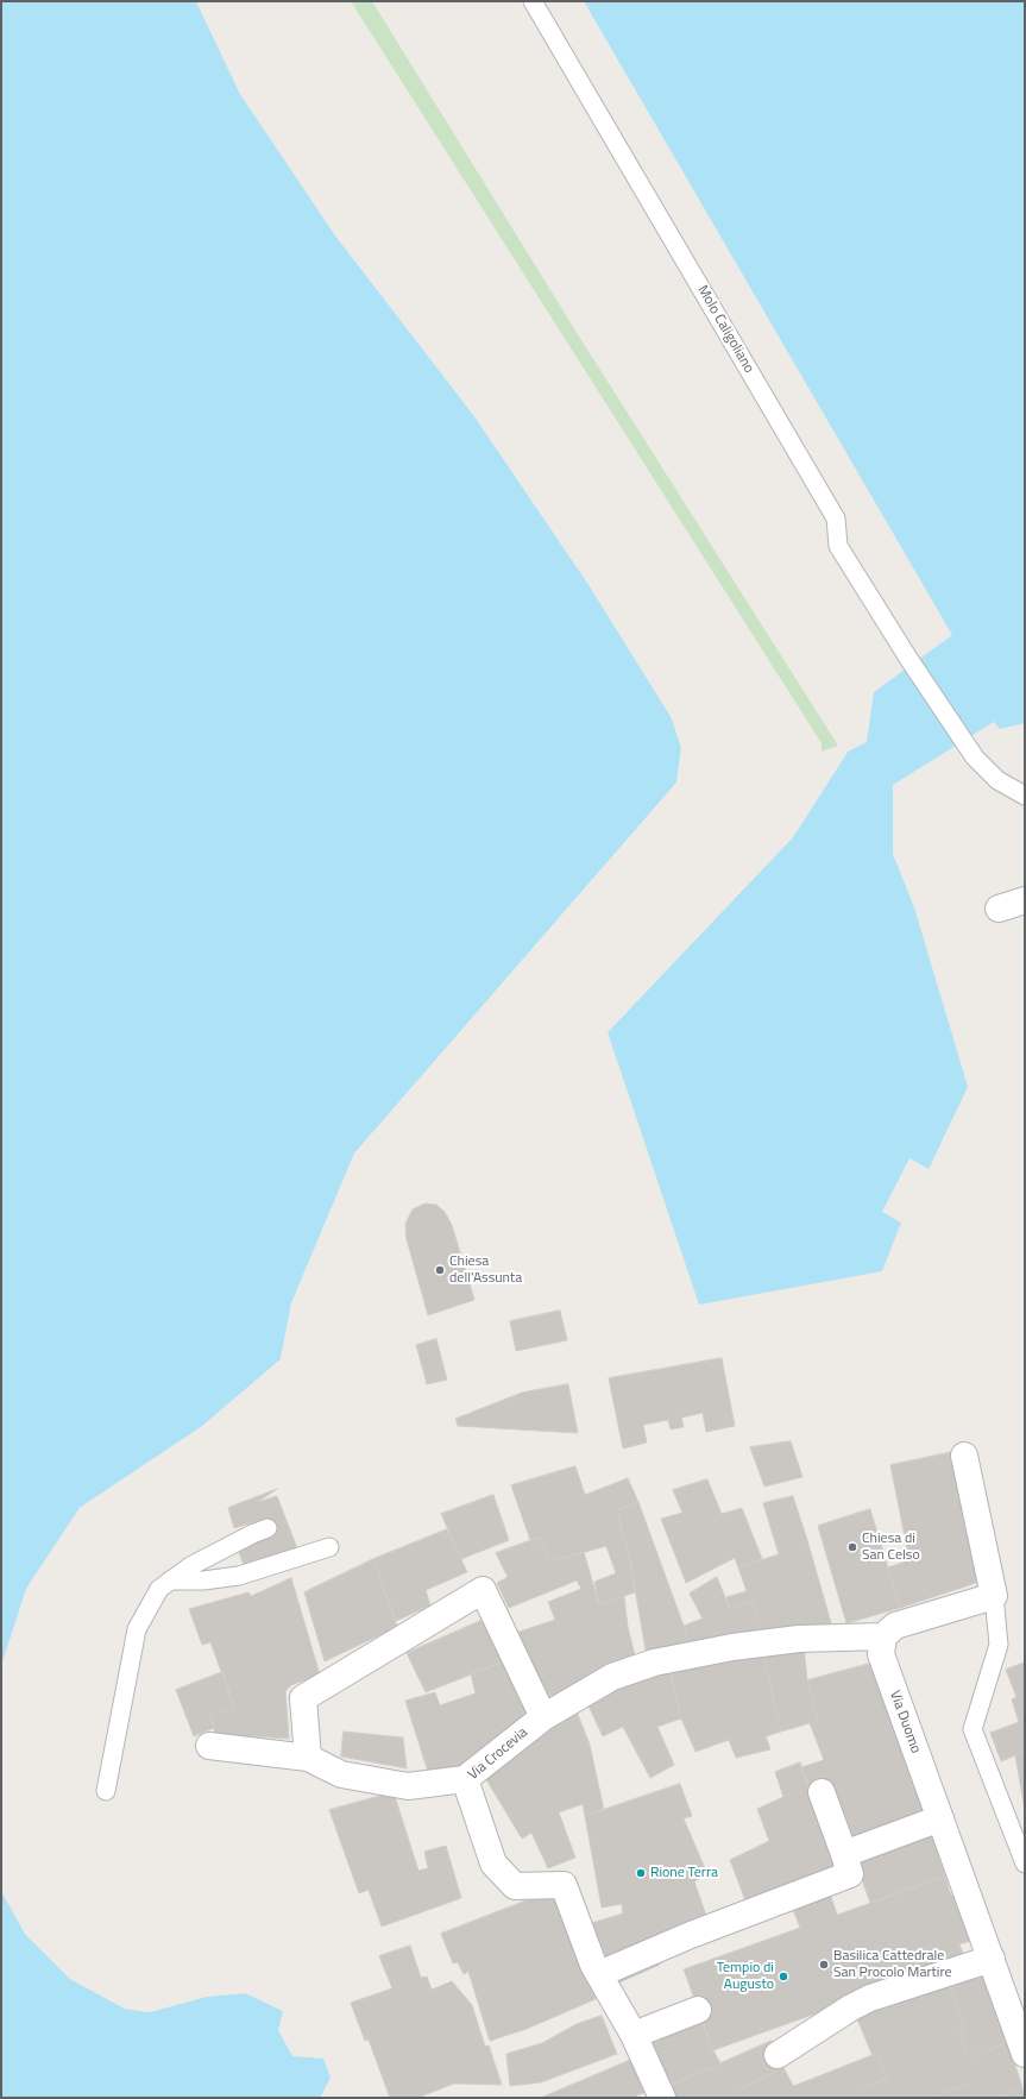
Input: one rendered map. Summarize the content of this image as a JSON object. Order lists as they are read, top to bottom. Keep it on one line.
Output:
{"streets":{"street":["Via Duomo","Via Crocevia"],"lane":["Molo Caligoliano"]},"crossings":[["Via Duomo","Via Crocevia"]],"places":["Chiesa dell'Assunta","Chiesa di San Celso","Rione Terra","Basilica Cattedrale San Procolo Martire","Tempio di Augusto"]}
